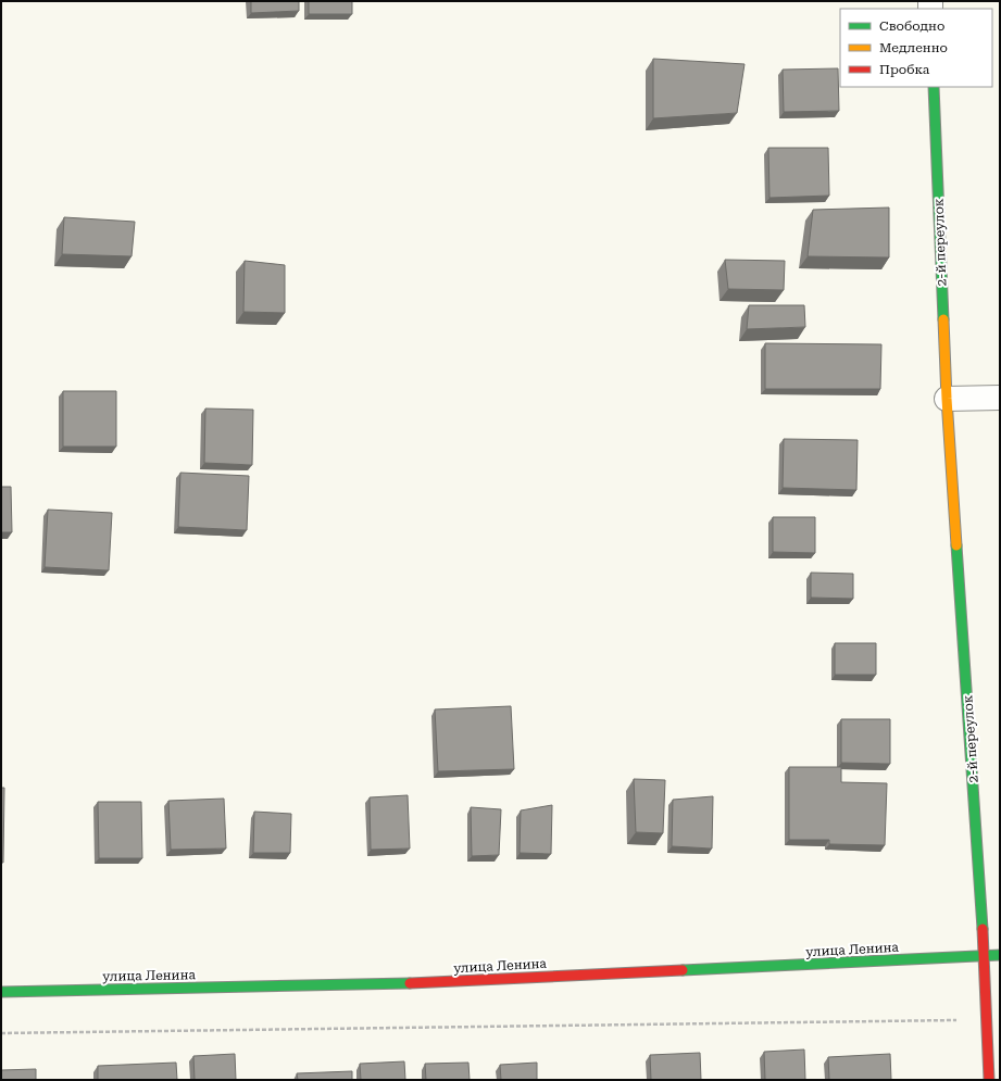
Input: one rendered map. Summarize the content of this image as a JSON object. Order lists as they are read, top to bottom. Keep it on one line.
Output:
{"streets":{"street":["2-й переулок","улица Ленина"]},"crossings":[["2-й переулок","улица Ленина"]],"legend":["Свободно","Медленно","Пробка"]}
